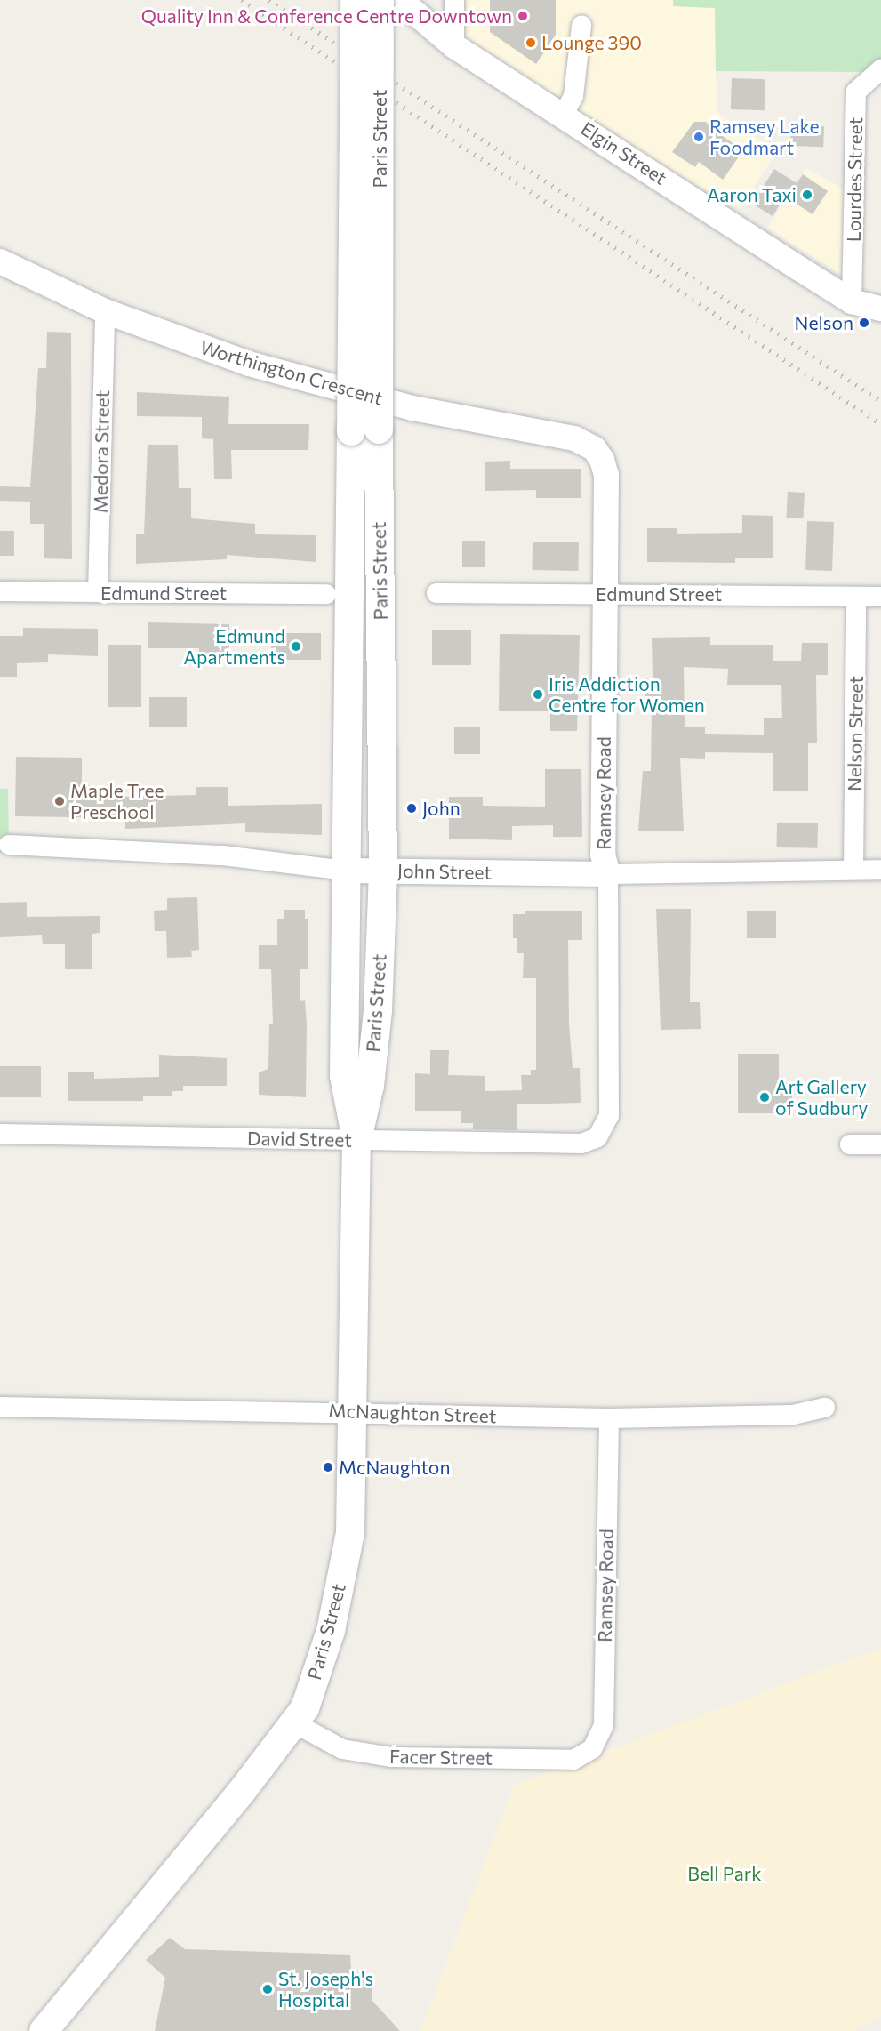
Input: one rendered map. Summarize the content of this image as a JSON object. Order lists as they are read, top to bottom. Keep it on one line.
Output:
{"streets":{"main road":["Paris Street"],"street":["Elgin Street","Lourdes Street","Worthington Crescent","Medora Street","Edmund Street","Nelson Street","Ramsey Road","John Street","David Street","McNaughton Street","Facer Street"]},"crossings":[["Paris Street","John Street"],["Paris Street","David Street"],["Paris Street","McNaughton Street"],["Paris Street","Facer Street"],["Elgin Street","Lourdes Street"],["Worthington Crescent","Medora Street"],["Worthington Crescent","Ramsey Road"],["Medora Street","Edmund Street"],["Edmund Street","Nelson Street"],["Edmund Street","Ramsey Road"],["Nelson Street","John Street"],["Ramsey Road","John Street"],["Ramsey Road","David Street"],["Ramsey Road","McNaughton Street"],["Ramsey Road","Facer Street"]],"parks":["Bell Park"],"places":["Quality Inn & Conference Centre Downtown","Lounge 390","Ramsey Lake Foodmart","Aaron Taxi","Nelson","Edmund Apartments","Iris Addiction Centre for Women","Maple Tree Preschool","John","Art Gallery of Sudbury","McNaughton","St. Joseph's Hospital"]}
